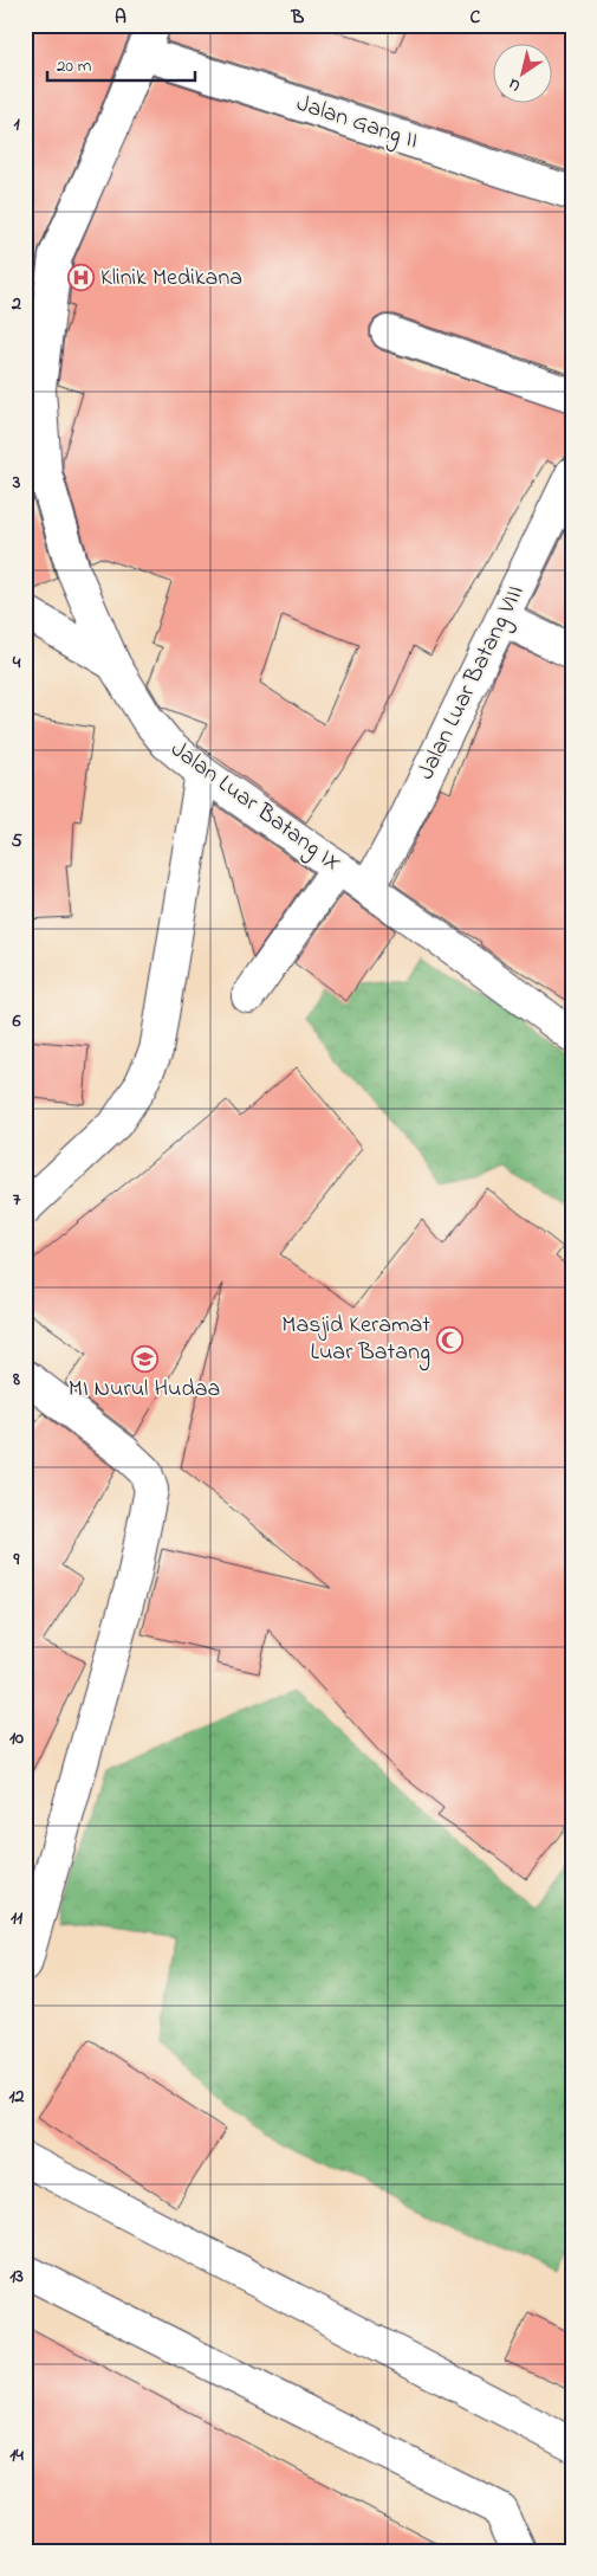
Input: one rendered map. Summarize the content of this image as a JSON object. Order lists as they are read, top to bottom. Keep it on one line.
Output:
{"streets":{"street":["Jalan Gang II","Jalan Luar Batang VIII","Jalan Luar Batang IX"]},"crossings":[["Jalan Gang II","Jalan Luar Batang IX"],["Jalan Luar Batang VIII","Jalan Luar Batang IX"]],"places":{"hospital":["Klinik Medikana"],"mosque":["Masjid Keramat Luar Batang"],"school or university":["MI Nurul Hudaa"]},"scale_bar":"20 m","north":"bottom left","grid":{"columns":["A","B","C"],"rows":["1","2","3","4","5","6","7","8","9","10","11","12","13","14"]}}
